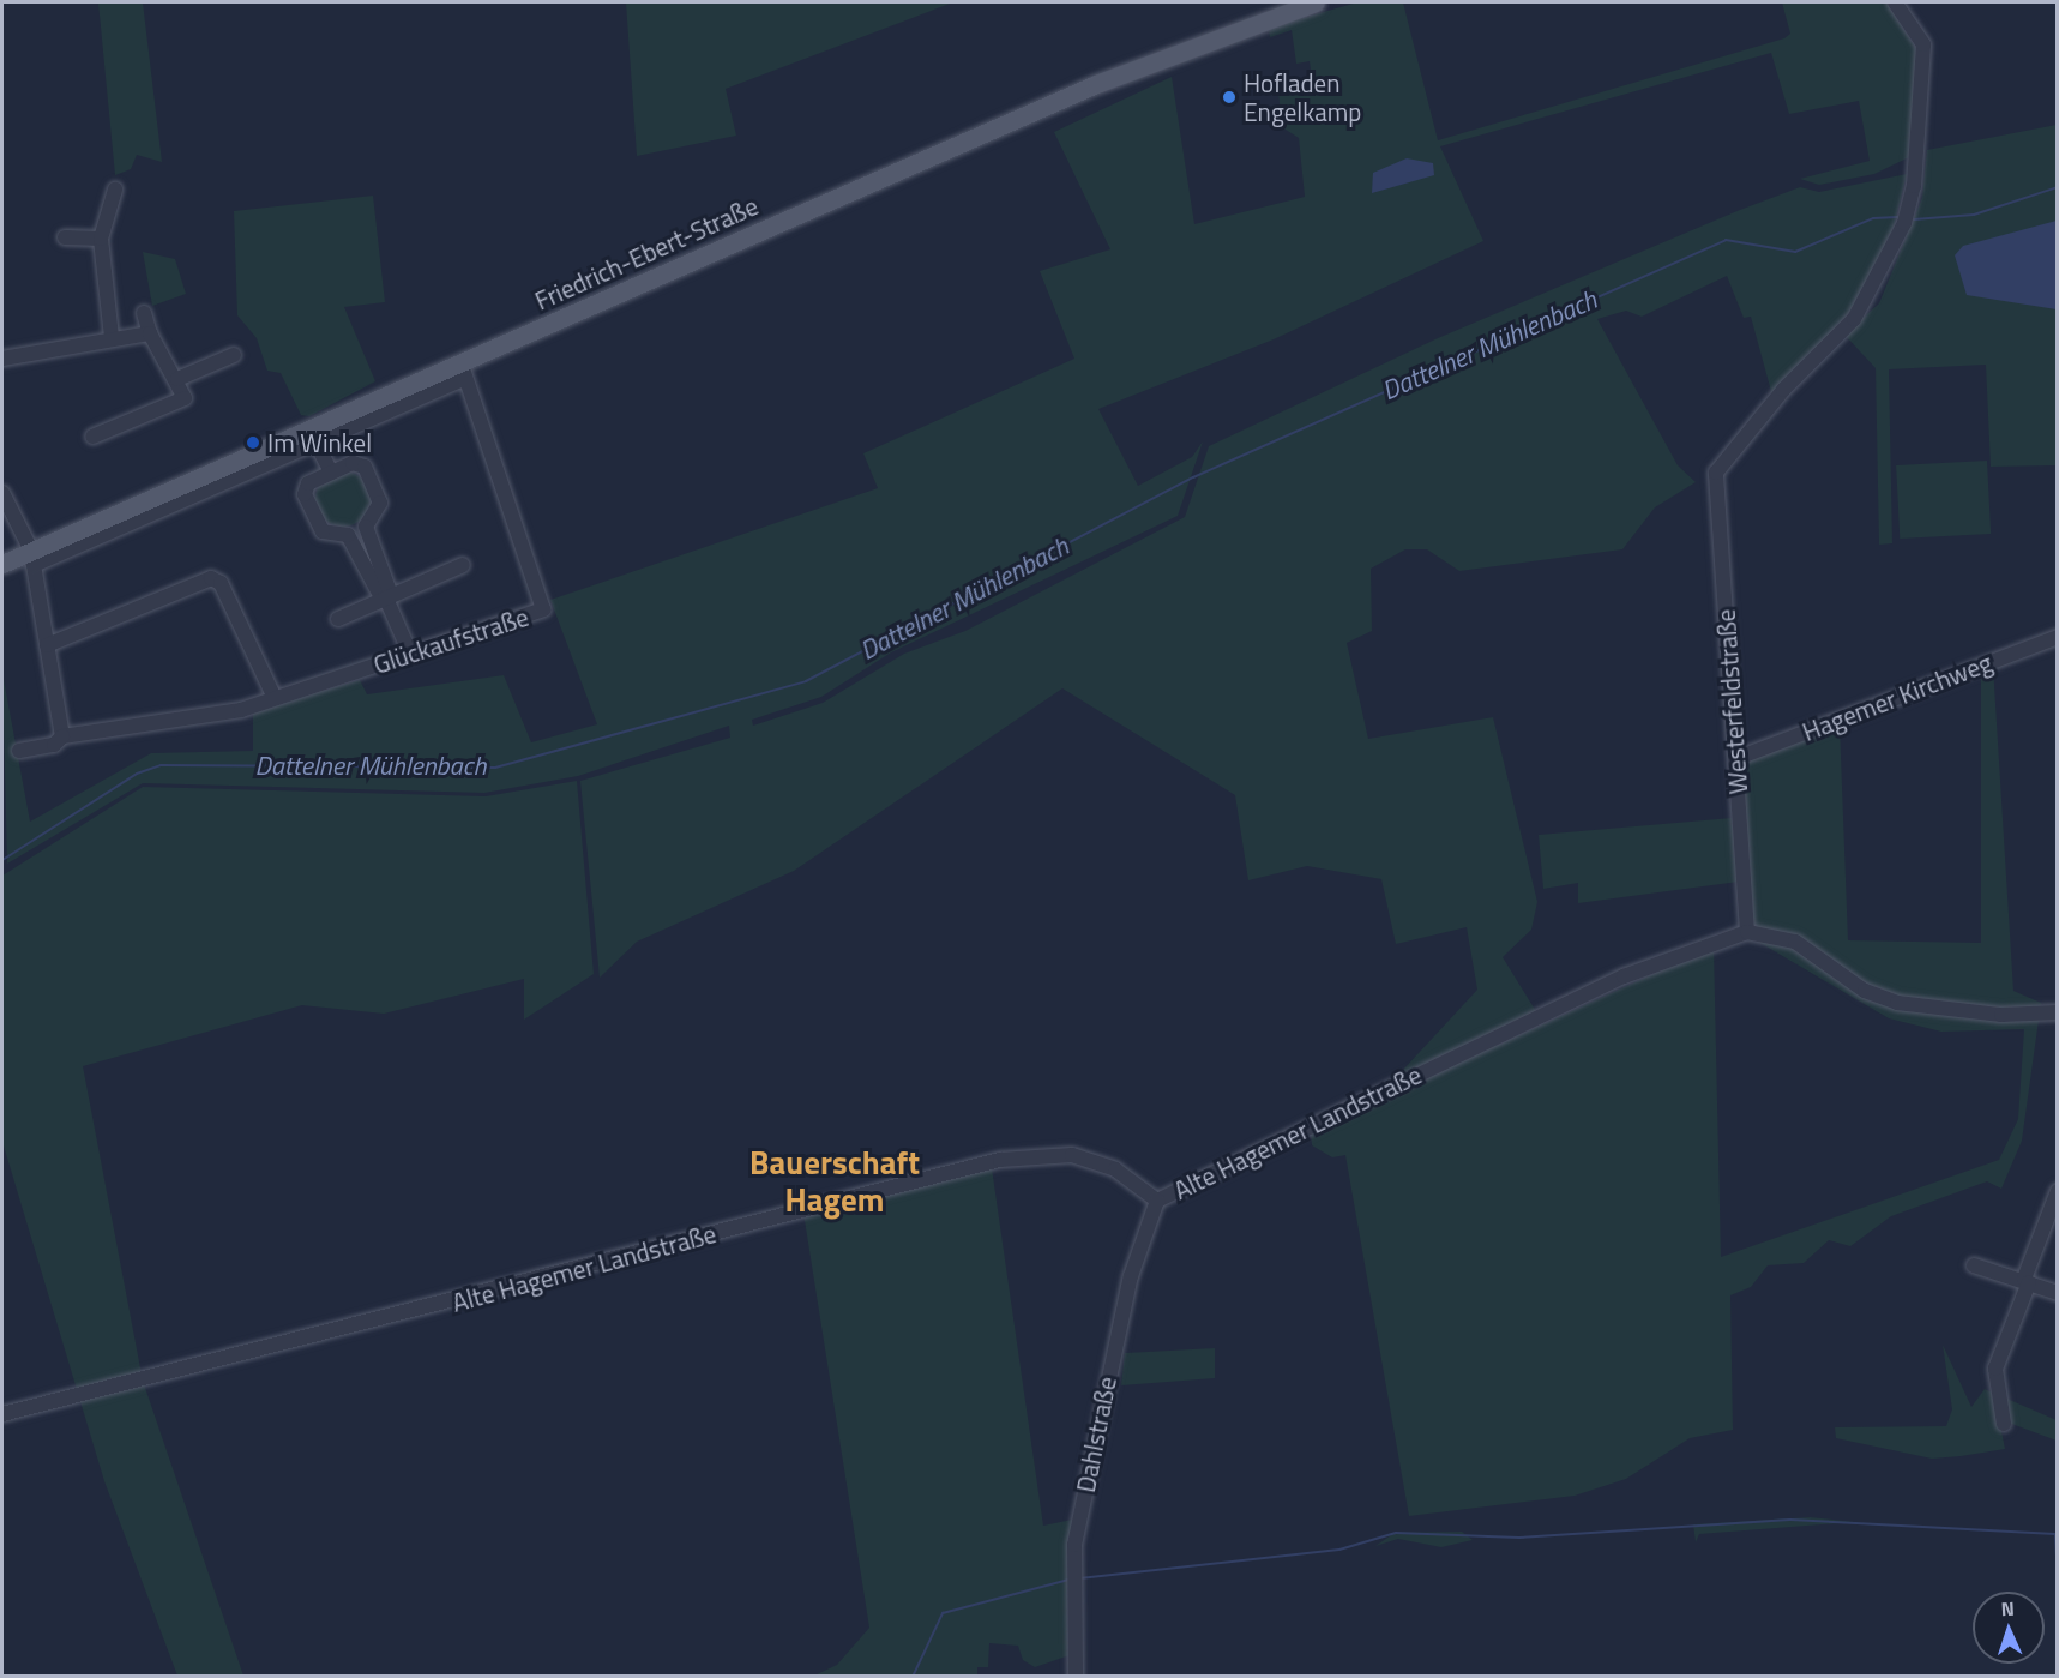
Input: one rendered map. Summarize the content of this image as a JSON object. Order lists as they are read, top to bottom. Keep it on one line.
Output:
{"streets":{"main road":["Friedrich-Ebert-Straße"],"street":["Glückaufstraße","Hagemer Kirchweg","Westerfeldstraße","Alte Hagemer Landstraße","Dahlstraße"]},"crossings":[["Friedrich-Ebert-Straße","Glückaufstraße"],["Hagemer Kirchweg","Westerfeldstraße"],["Westerfeldstraße","Alte Hagemer Landstraße"],["Alte Hagemer Landstraße","Dahlstraße"]],"districts":["Bauerschaft Hagem"],"water":["Dattelner Mühlenbach"],"places":["Hofladen Engelkamp","Im Winkel"],"north":"top"}
